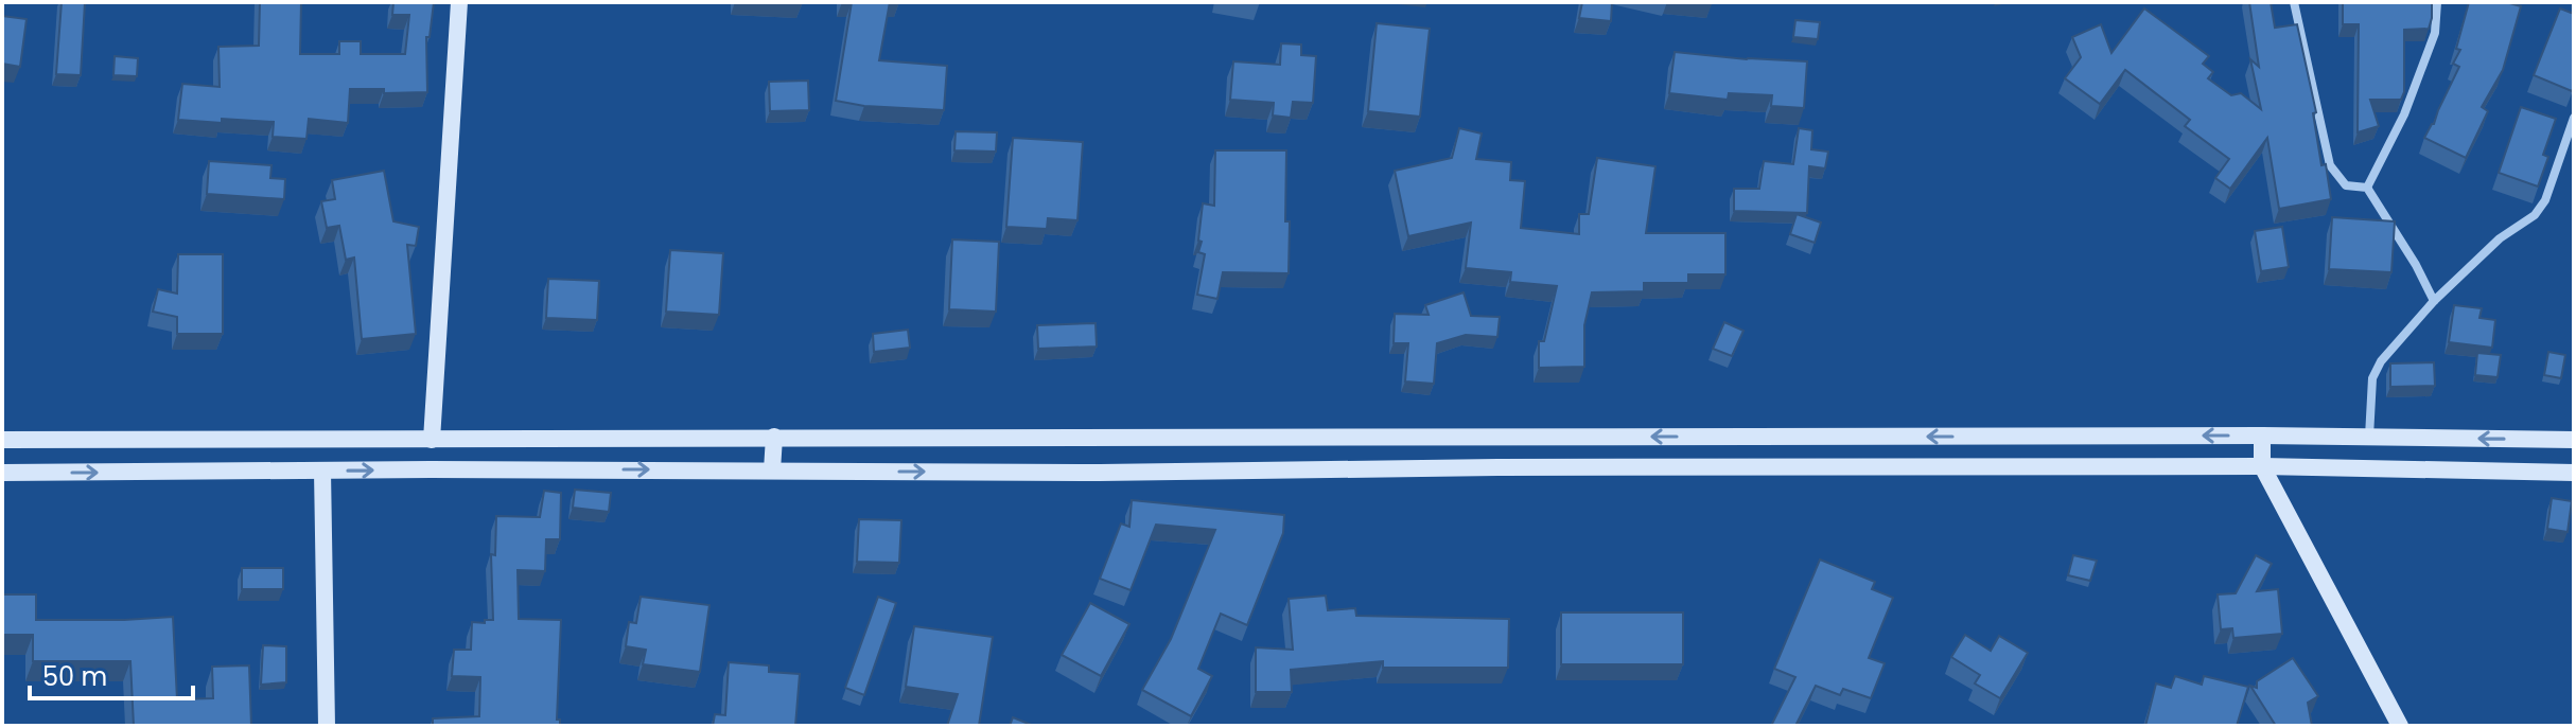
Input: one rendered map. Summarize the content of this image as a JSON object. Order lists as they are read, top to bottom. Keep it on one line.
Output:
{"scale_bar":"50 m"}
